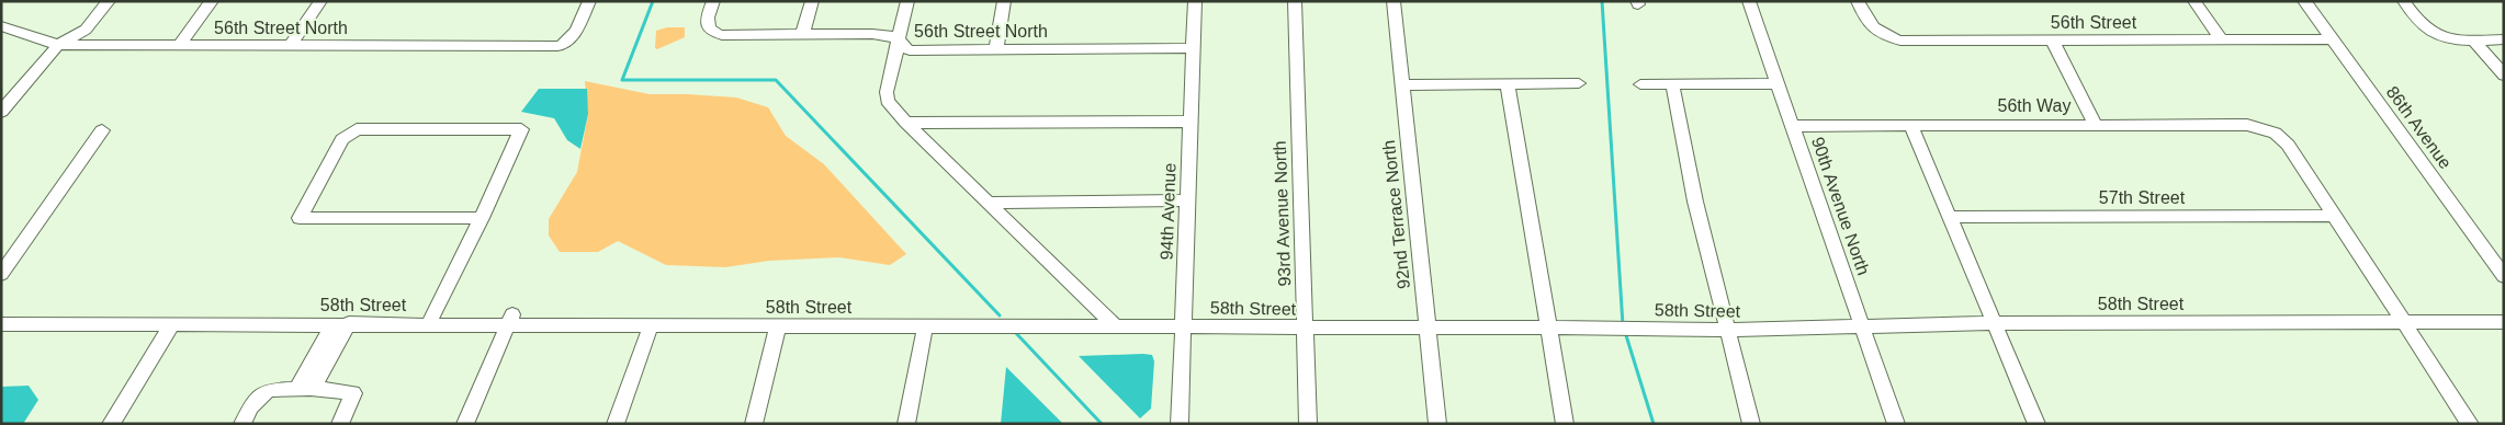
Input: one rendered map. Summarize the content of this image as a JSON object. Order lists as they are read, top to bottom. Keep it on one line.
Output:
{"streets":{"street":["56th Street","56th Street North","56th Way","86th Avenue","57th Street","90th Avenue North","94th Avenue","93rd Avenue North","92nd Terrace North","58th Street"]},"crossings":[["56th Street","86th Avenue"],["56th Street North","94th Avenue"],["56th Way","57th Street"],["56th Way","90th Avenue North"],["90th Avenue North","58th Street"],["94th Avenue","58th Street"],["93rd Avenue North","58th Street"],["92nd Terrace North","58th Street"]]}
